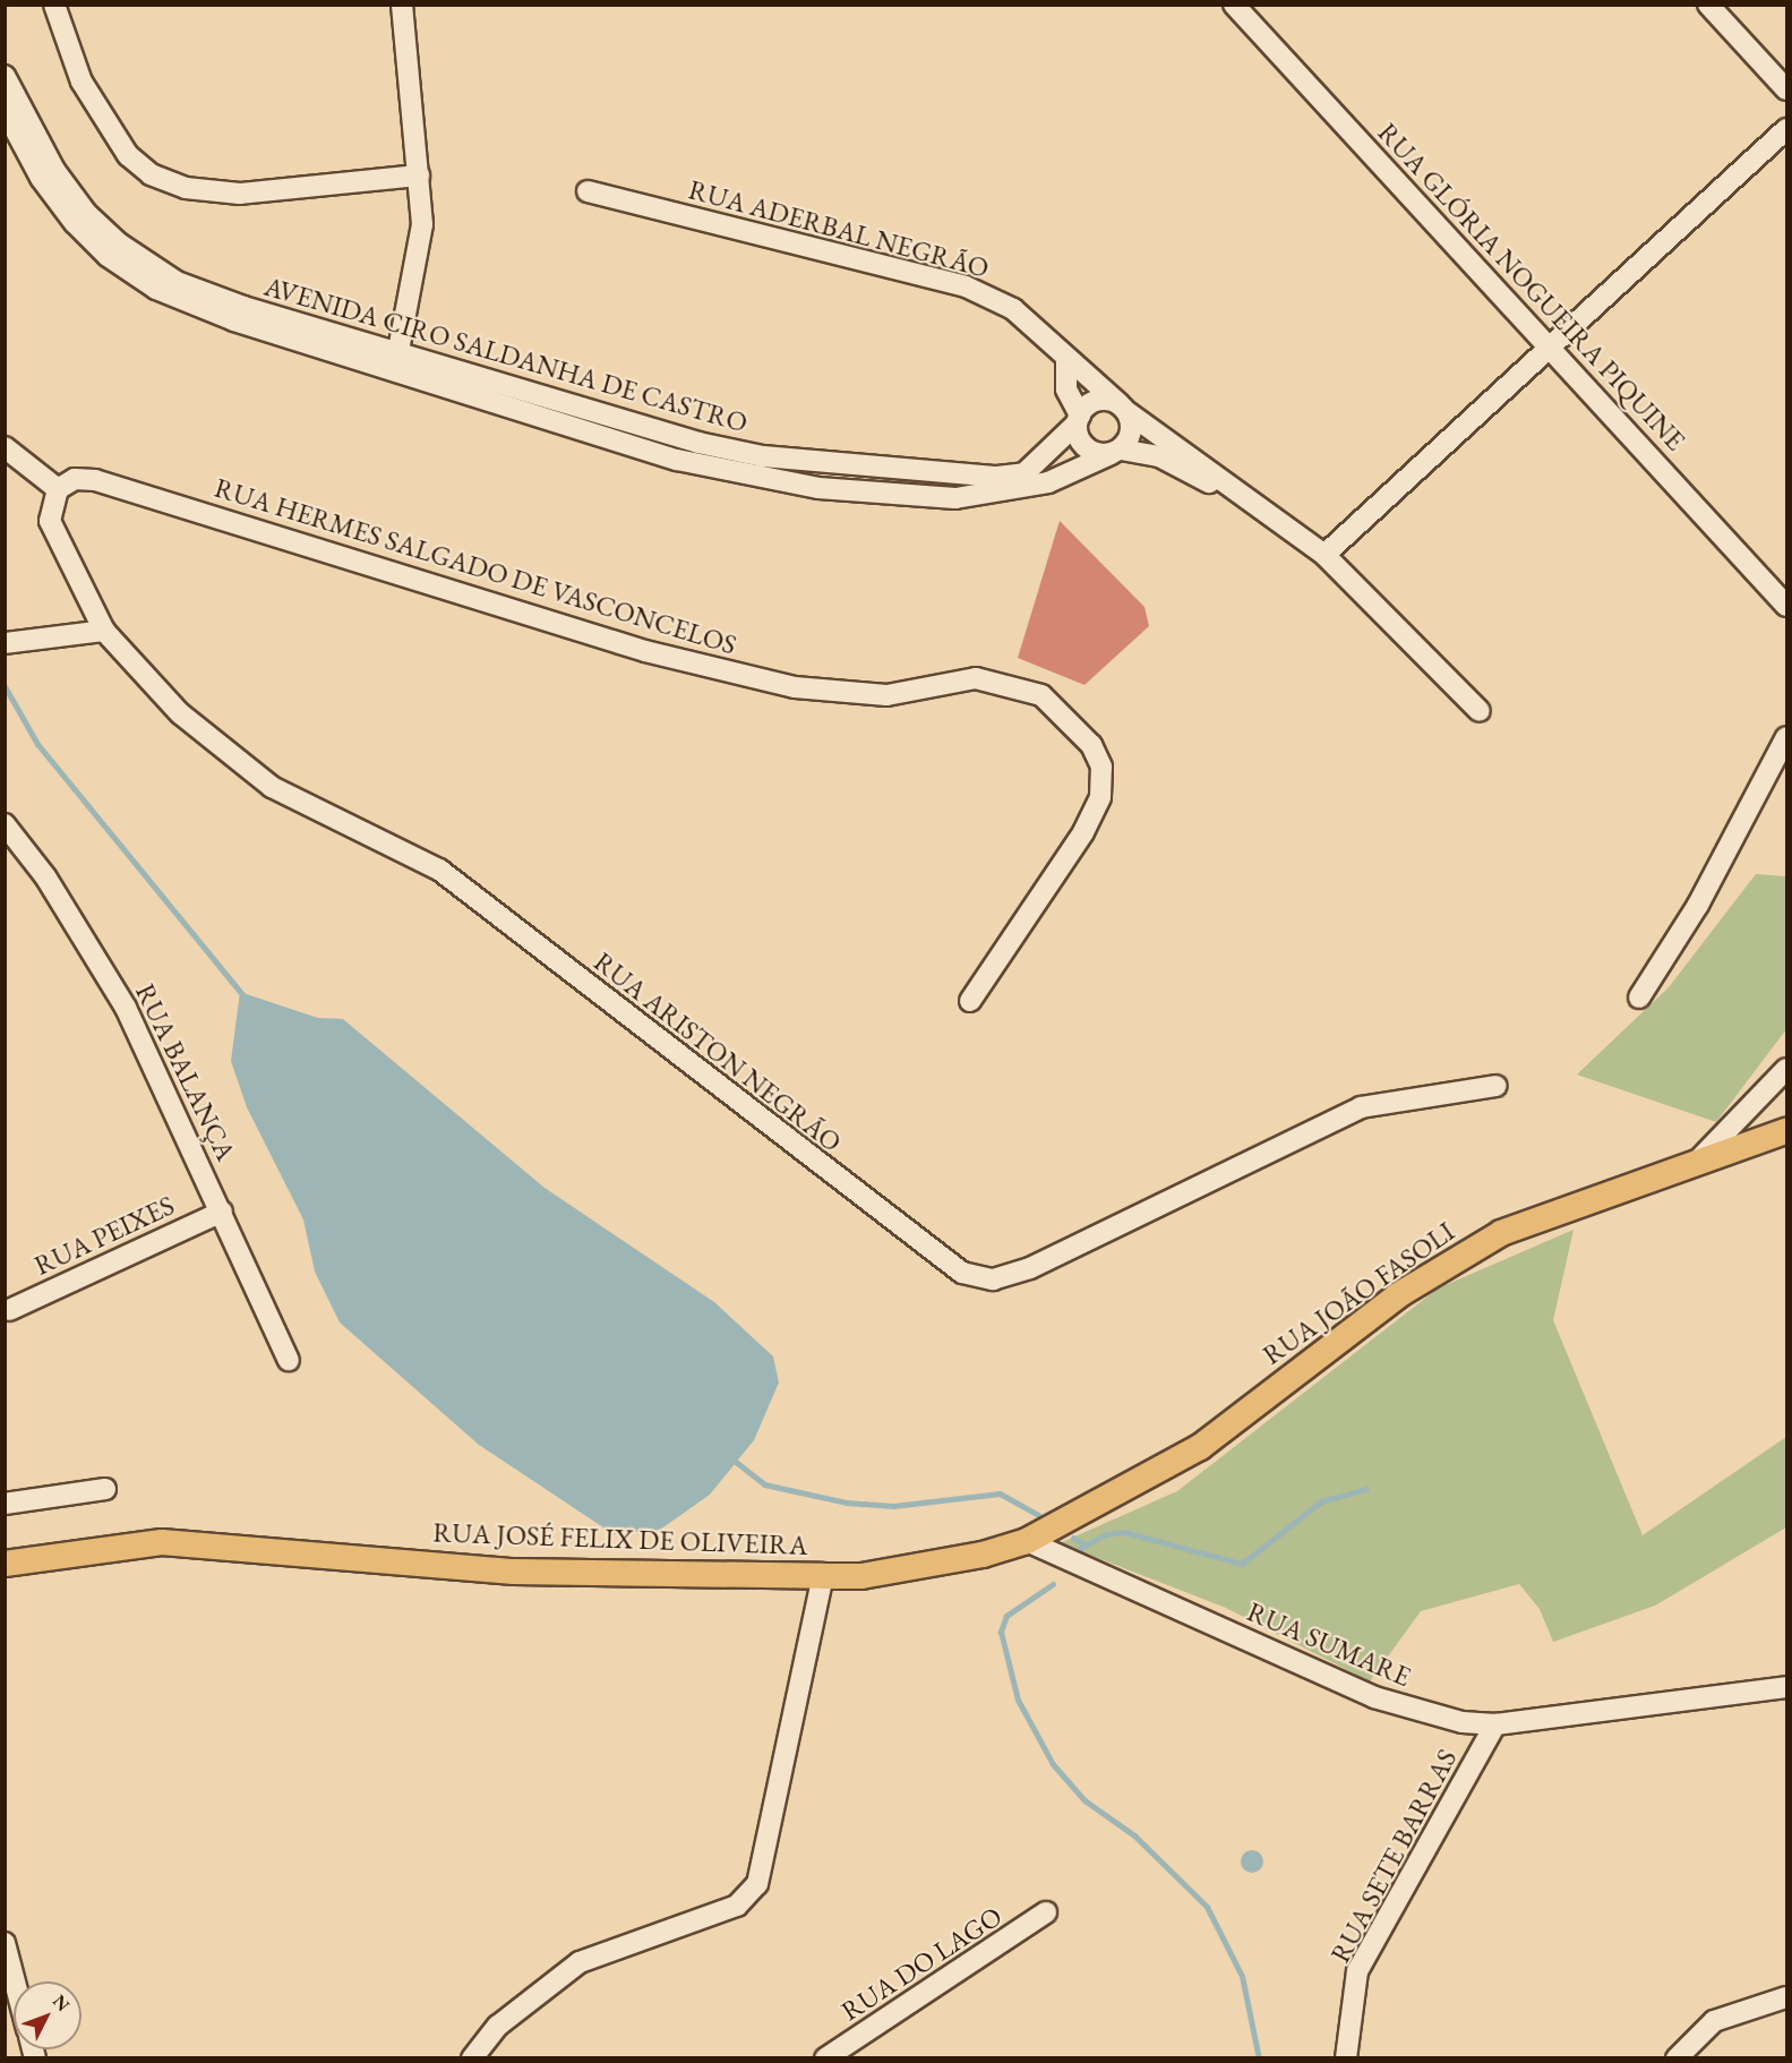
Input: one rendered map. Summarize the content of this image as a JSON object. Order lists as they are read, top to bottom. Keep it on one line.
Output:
{"streets":{"main road":["RUA JOÃO FASOLI","RUA JOSÉ FELIX DE OLIVEIRA"],"street":["RUA ADERBAL NEGRÃO","RUA GLÓRIA NOGUEIRA PIQUINE","AVENIDA CIRO SALDANHA DE CASTRO","RUA HERMES SALGADO DE VASCONCELOS","RUA ARISTON NEGRÃO","RUA BALANÇA","RUA PEIXES","RUA SUMARE","RUA SETE BARRAS","RUA DO LAGO"]},"crossings":[["RUA ADERBAL NEGRÃO","AVENIDA CIRO SALDANHA DE CASTRO"],["RUA HERMES SALGADO DE VASCONCELOS","RUA ARISTON NEGRÃO"],["RUA BALANÇA","RUA PEIXES"],["RUA JOÃO FASOLI","RUA JOSÉ FELIX DE OLIVEIRA"],["RUA JOÃO FASOLI","RUA SUMARE"],["RUA JOSÉ FELIX DE OLIVEIRA","RUA SUMARE"],["RUA SUMARE","RUA SETE BARRAS"]],"north":"top right"}
